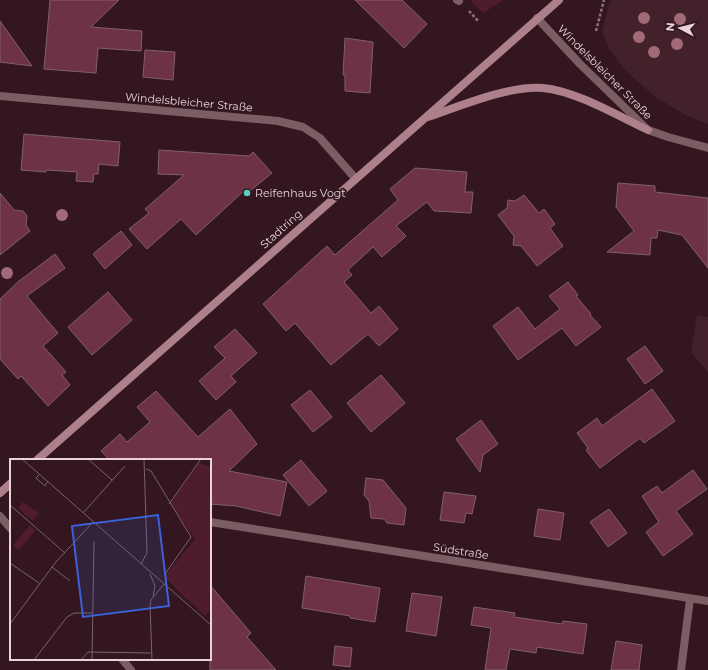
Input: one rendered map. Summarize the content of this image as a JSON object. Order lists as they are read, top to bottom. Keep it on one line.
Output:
{"streets":{"street":["Windelsbleicher Straße","Stadtring","Südstraße"]},"crossings":[["Windelsbleicher Straße","Stadtring"]],"places":["Reifenhaus Vogt"],"north":"left"}
